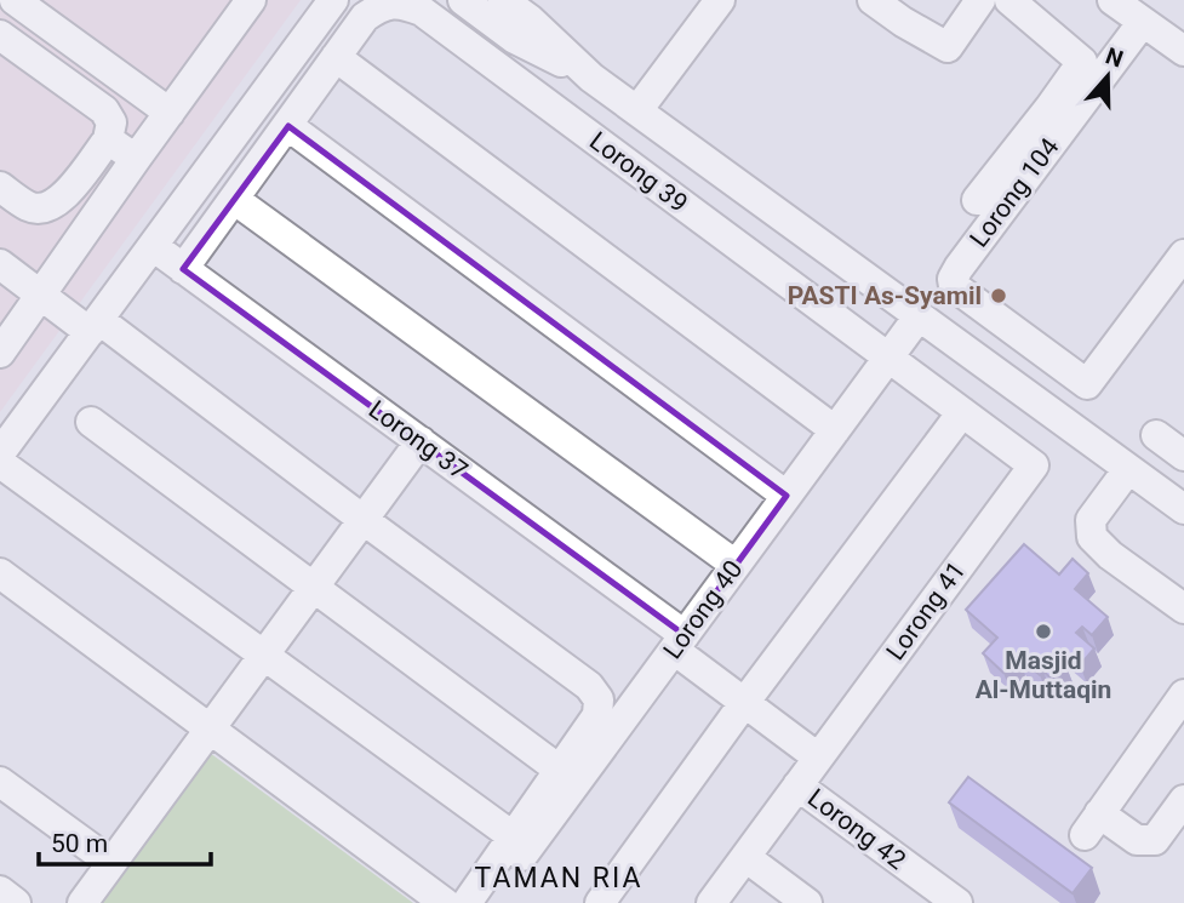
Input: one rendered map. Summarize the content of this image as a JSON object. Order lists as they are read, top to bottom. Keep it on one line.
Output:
{"streets":{"street":["Lorong 39","Lorong 104","Lorong 37","Lorong 40","Lorong 41","Lorong 42"]},"crossings":[["Lorong 39","Lorong 40"],["Lorong 39","Lorong 41"],["Lorong 37","Lorong 40"],["Lorong 37","Lorong 41"],["Lorong 40","Lorong 41"],["Lorong 41","Lorong 42"]],"districts":["TAMAN RIA"],"places":["PASTI As-Syamil","Masjid Al-Muttaqin"],"scale_bar":"50 m","north":"top"}
